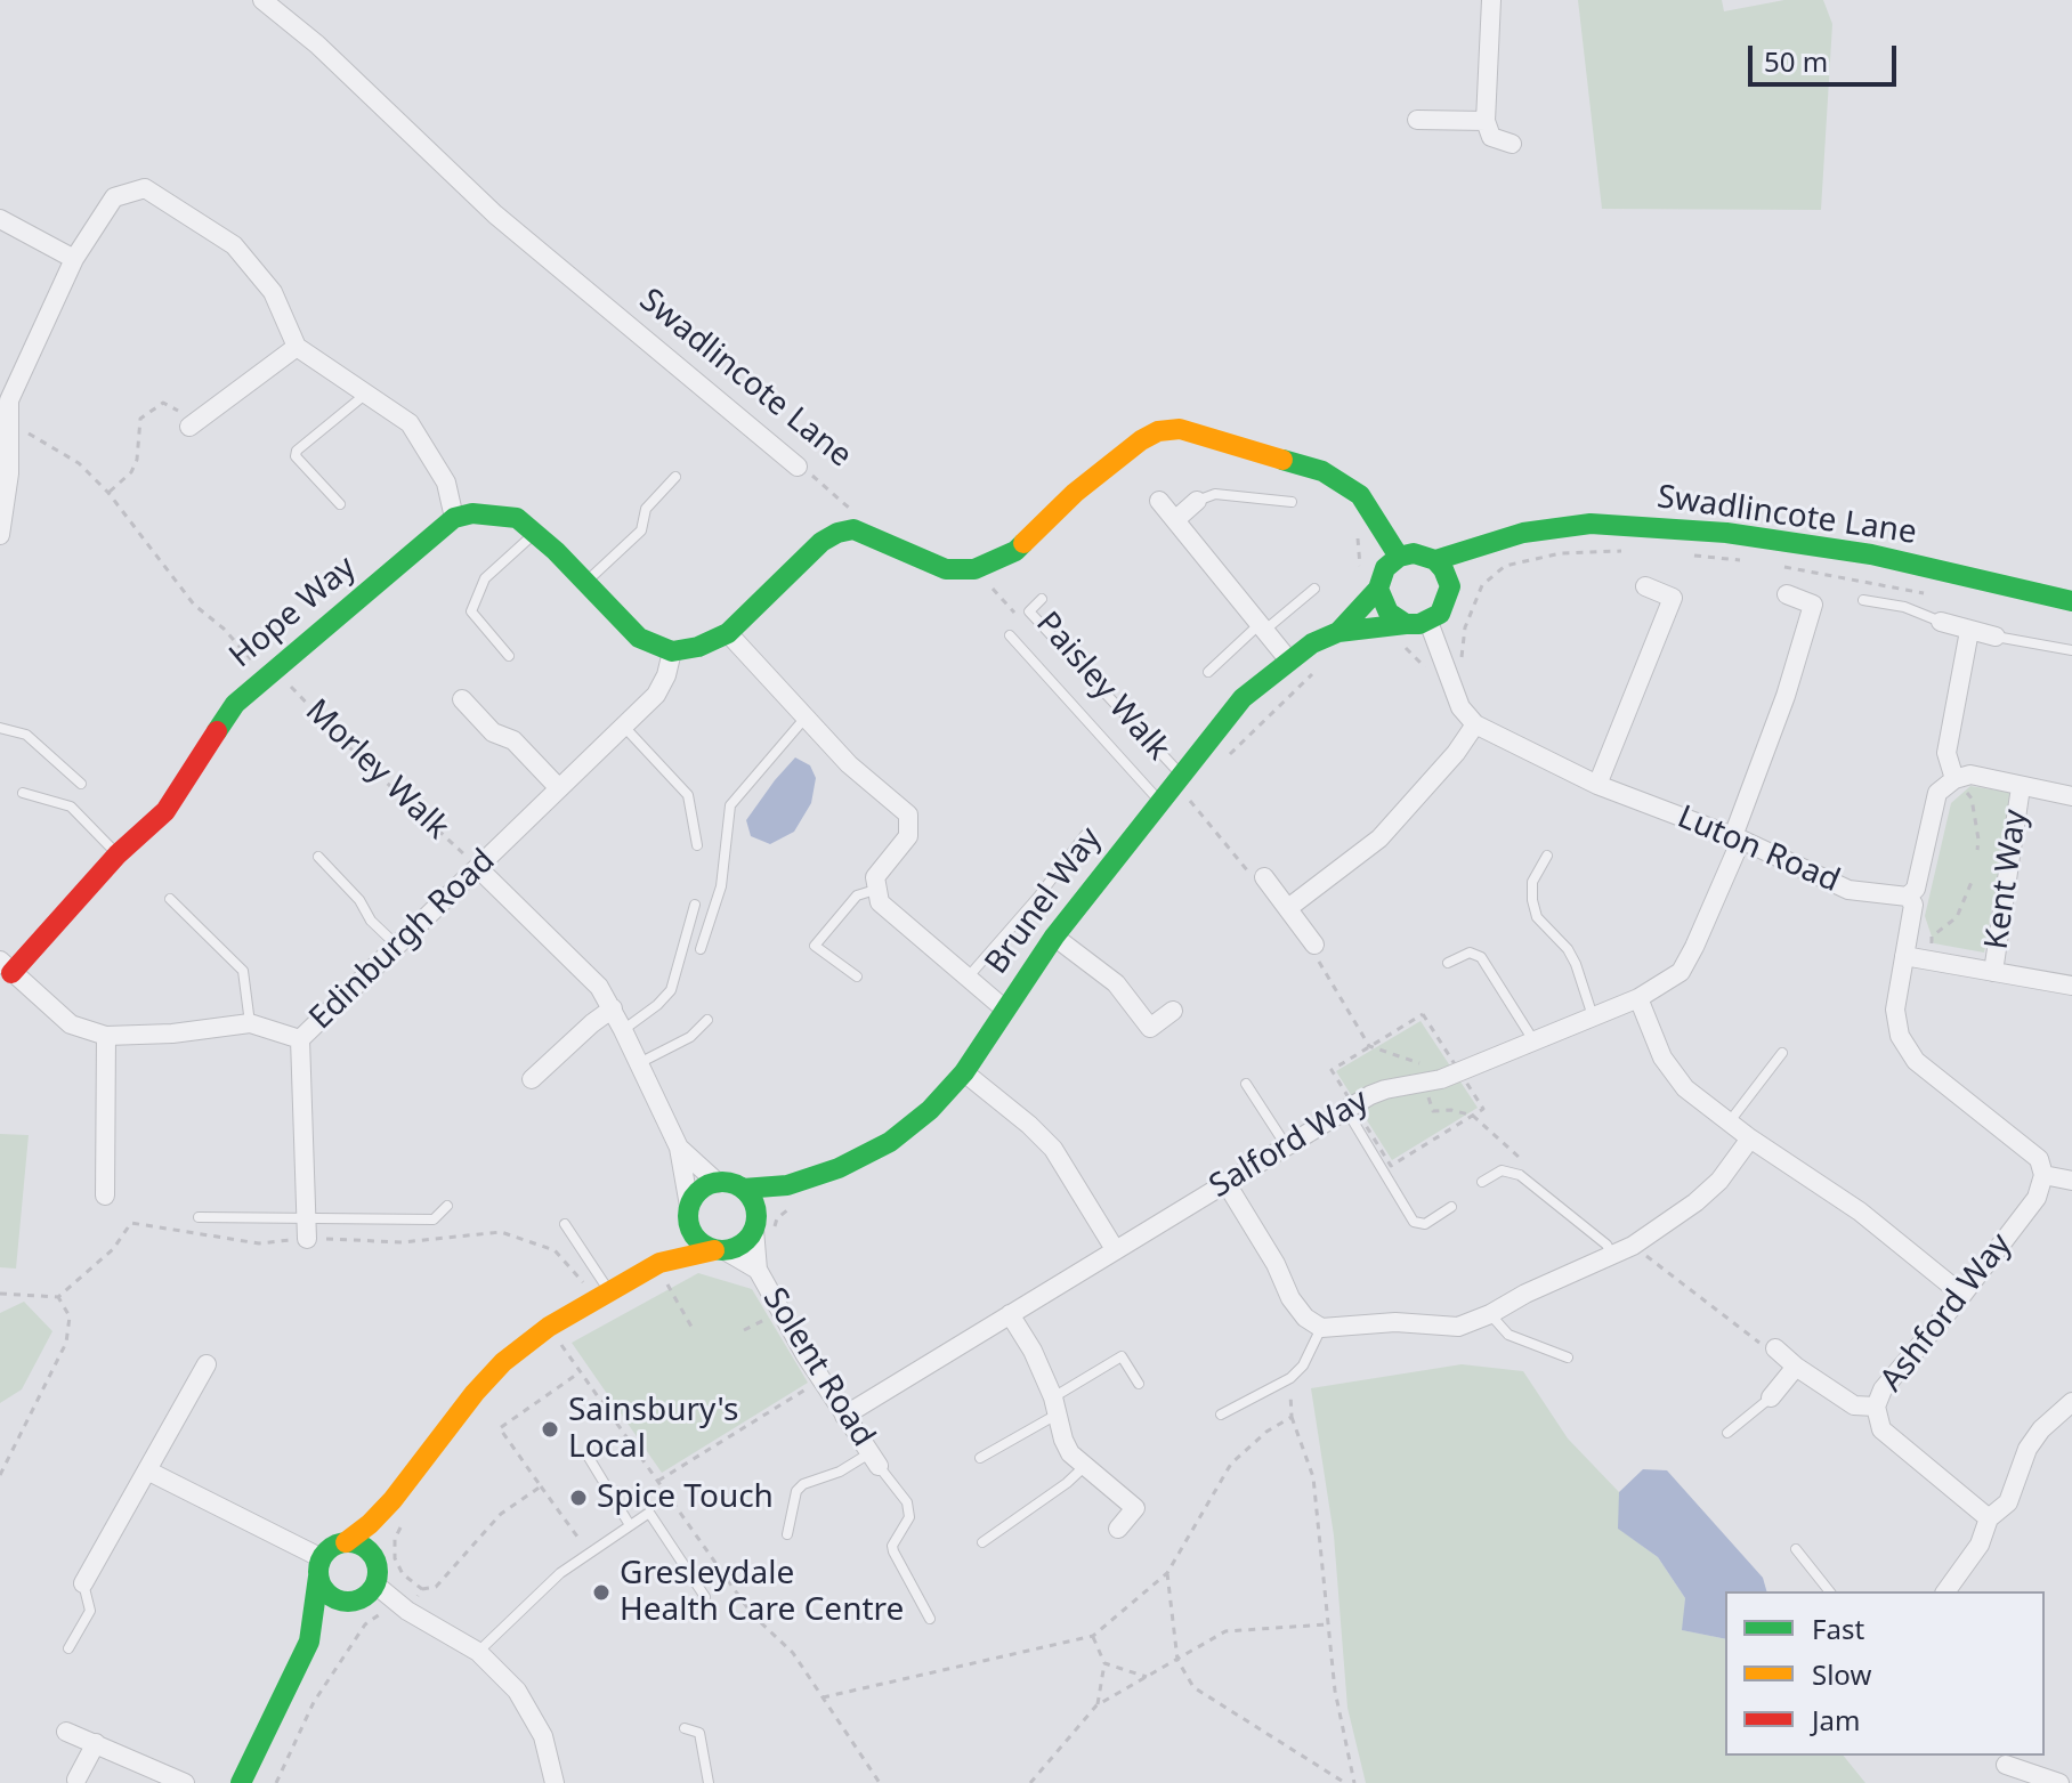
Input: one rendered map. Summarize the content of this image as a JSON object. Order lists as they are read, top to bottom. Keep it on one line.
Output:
{"streets":{"street":["Swadlincote Lane","Hope Way","Luton Road","Kent Way","Brunel Way","Edinburgh Road","Salford Way","Ashford Way","Solent Road"],"lane":["Paisley Walk"],"path":["Morley Walk"]},"crossings":[["Swadlincote Lane","Brunel Way"],["Hope Way","Morley Walk"],["Hope Way","Edinburgh Road"],["Paisley Walk","Brunel Way"],["Morley Walk","Edinburgh Road"],["Luton Road","Salford Way"],["Brunel Way","Solent Road"],["Salford Way","Solent Road"]],"places":["Sainsbury's Local","Spice Touch","Gresleydale Health Care Centre"],"legend":["Fast","Slow","Jam"],"scale_bar":"50 m"}
